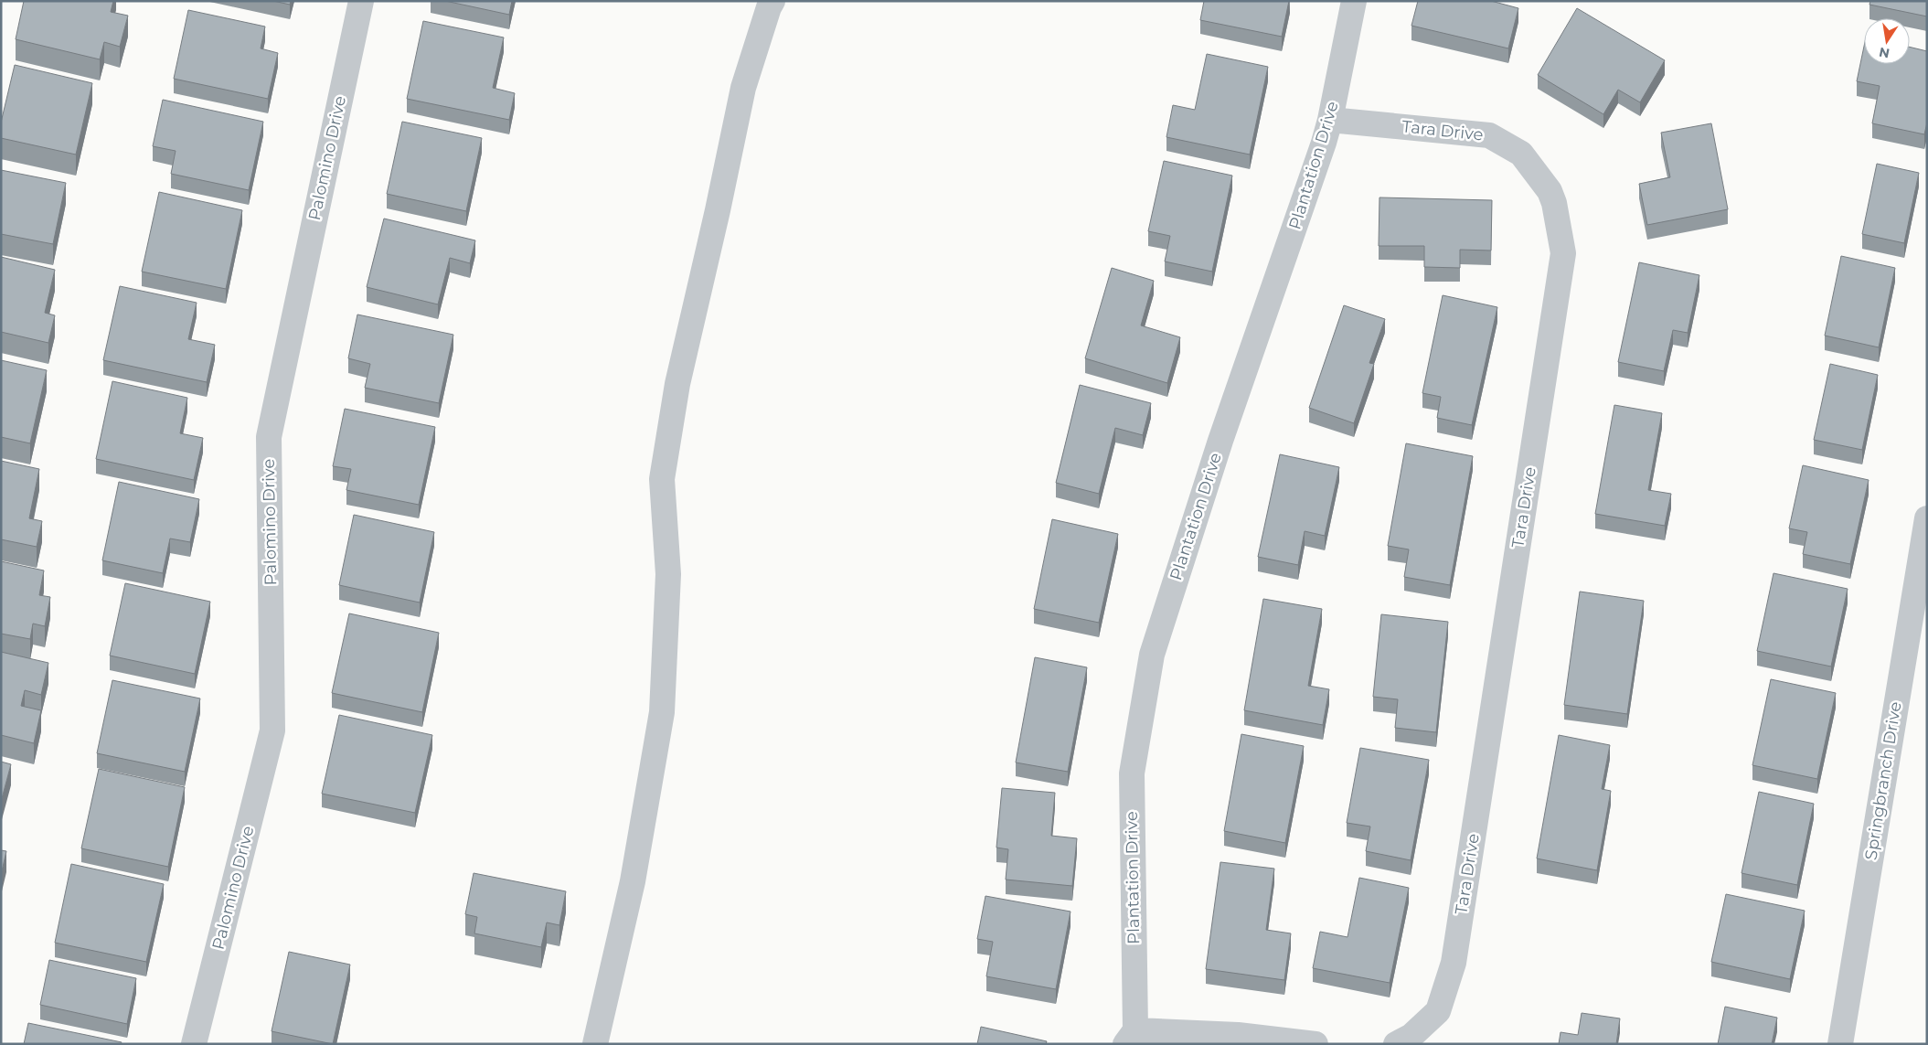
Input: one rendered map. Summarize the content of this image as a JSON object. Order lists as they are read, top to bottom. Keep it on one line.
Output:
{"streets":{"street":["Tara Drive","Palomino Drive","Plantation Drive","Springbranch Drive"]},"crossings":[["Tara Drive","Plantation Drive"]],"north":"bottom"}
